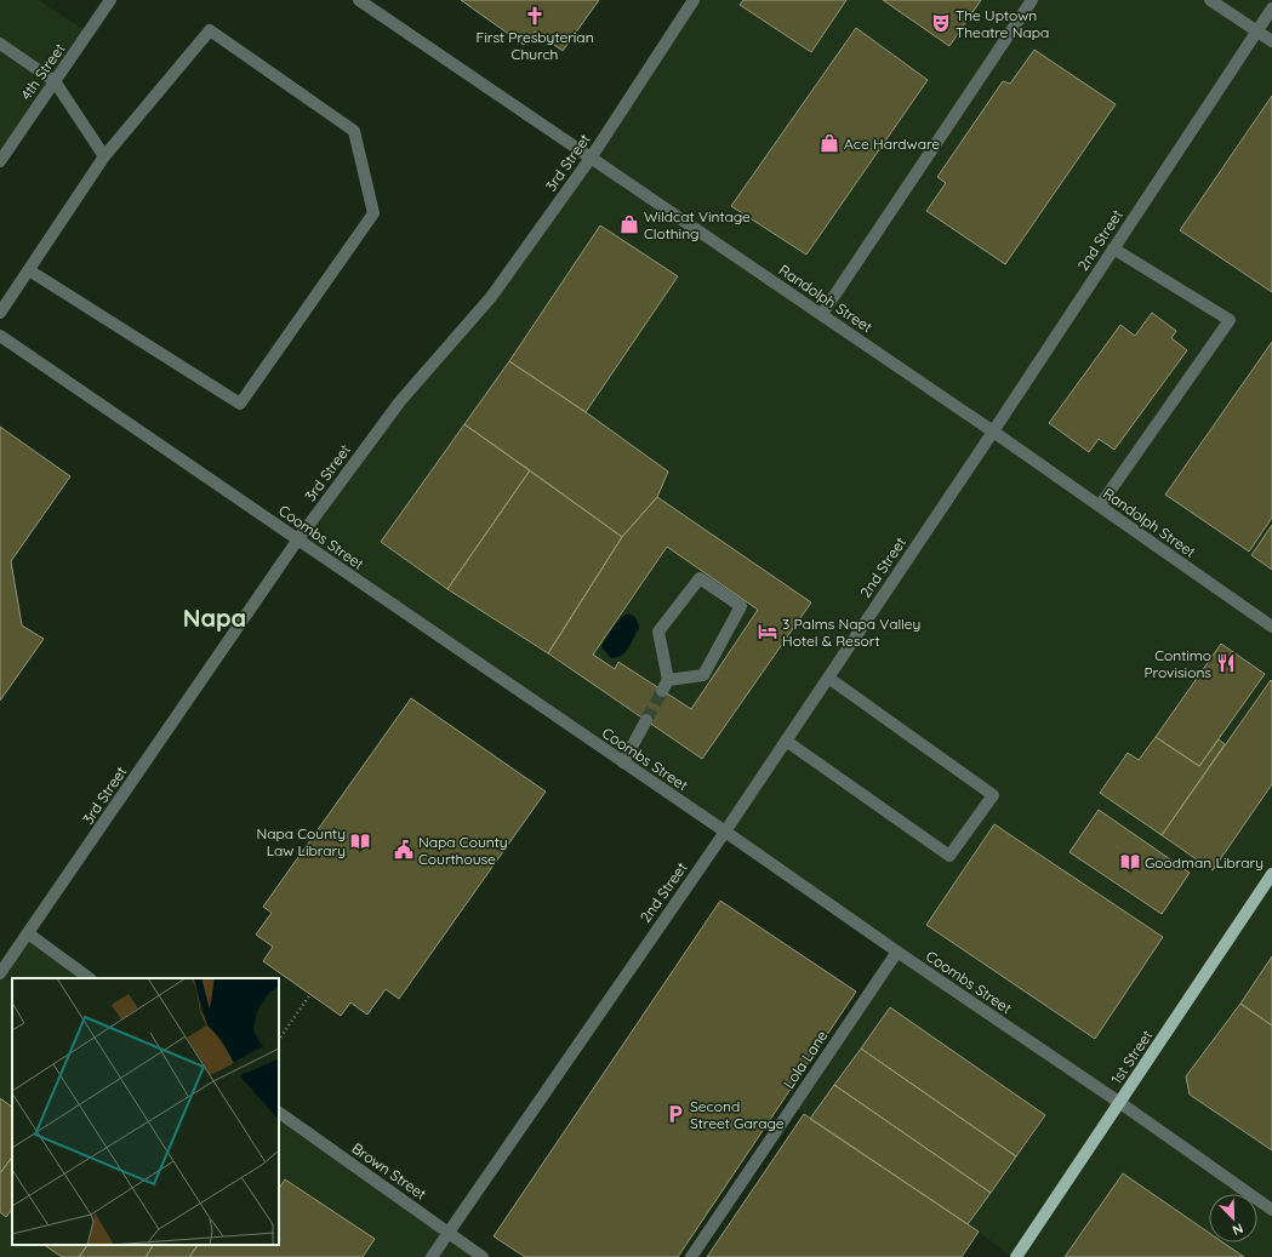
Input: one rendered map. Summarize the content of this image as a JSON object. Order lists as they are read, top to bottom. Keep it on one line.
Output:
{"streets":{"main road":["1st Street"],"street":["4th Street","3rd Street","2nd Street","Randolph Street","Coombs Street","Lola Lane","Brown Street"]},"crossings":[["3rd Street","Randolph Street"],["3rd Street","Coombs Street"],["2nd Street","Randolph Street"],["2nd Street","Coombs Street"],["2nd Street","Brown Street"],["Coombs Street","1st Street"],["Coombs Street","Lola Lane"]],"districts":["Napa"],"places":{"church":["First Presbyterian Church"],"theatre":["The Uptown Theatre Napa"],"shop":["Ace Hardware","Wildcat Vintage Clothing"],"hotel":["3 Palms Napa Valley Hotel & Resort"],"restaurant":["Contimo Provisions"],"library":["Napa County Law Library","Goodman Library"],"public building":["Napa County Courthouse"],"parking":["Second Street Garage"]},"north":"bottom right"}
